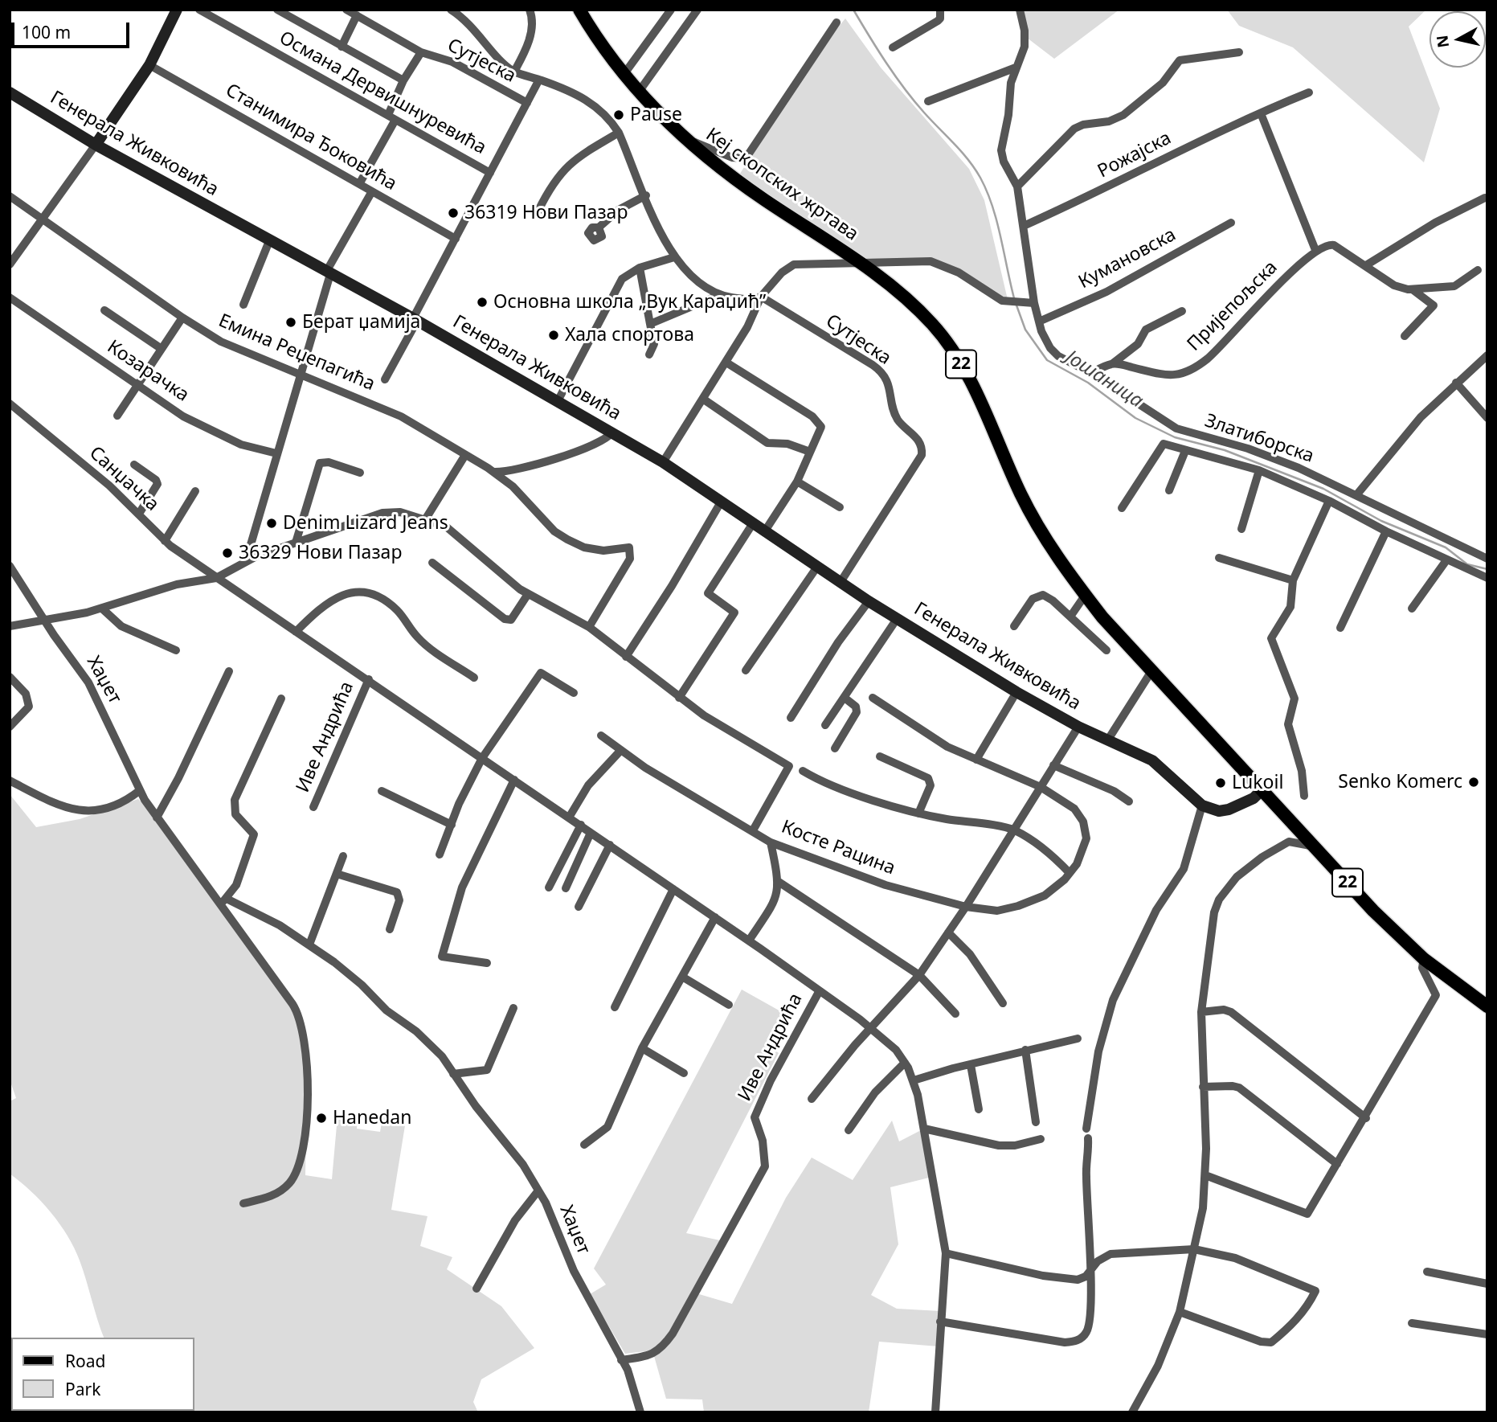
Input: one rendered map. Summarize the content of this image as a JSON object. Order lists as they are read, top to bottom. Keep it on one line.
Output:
{"streets":{"main road":["Кеј скопских жртава","22"],"street":["Сутјеска","Османа Дервишнуревића","Станимира Ђоковића","Генерала Живковића","Рожајска","Кумановска","Пријепољска","Емина Реџепагића","Козарачка","Златиборска","Санџачка","Хаџет","Иве Андрића","Косте Рацина"]},"crossings":[["Сутјеска","Османа Дервишнуревића"],["Сутјеска","Станимира Ђоковића"],["Сутјеска","Генерала Живковића"],["Кеј скопских жртава","22"],["Пријепољска","Златиборска"],["Санџачка","Иве Андрића"],["Хаџет","Иве Андрића"]],"water":["Јошаница"],"places":["Pause","36319 Нови Пазар","Основна школа „Вук Караџић”","Берат џамија","Хала спортова","Denim Lizard Jeans","36329 Нови Пазар","Senko Komerc","Lukoil","Hanedan"],"legend":["Road","Park"],"scale_bar":"100 m","north":"left"}
